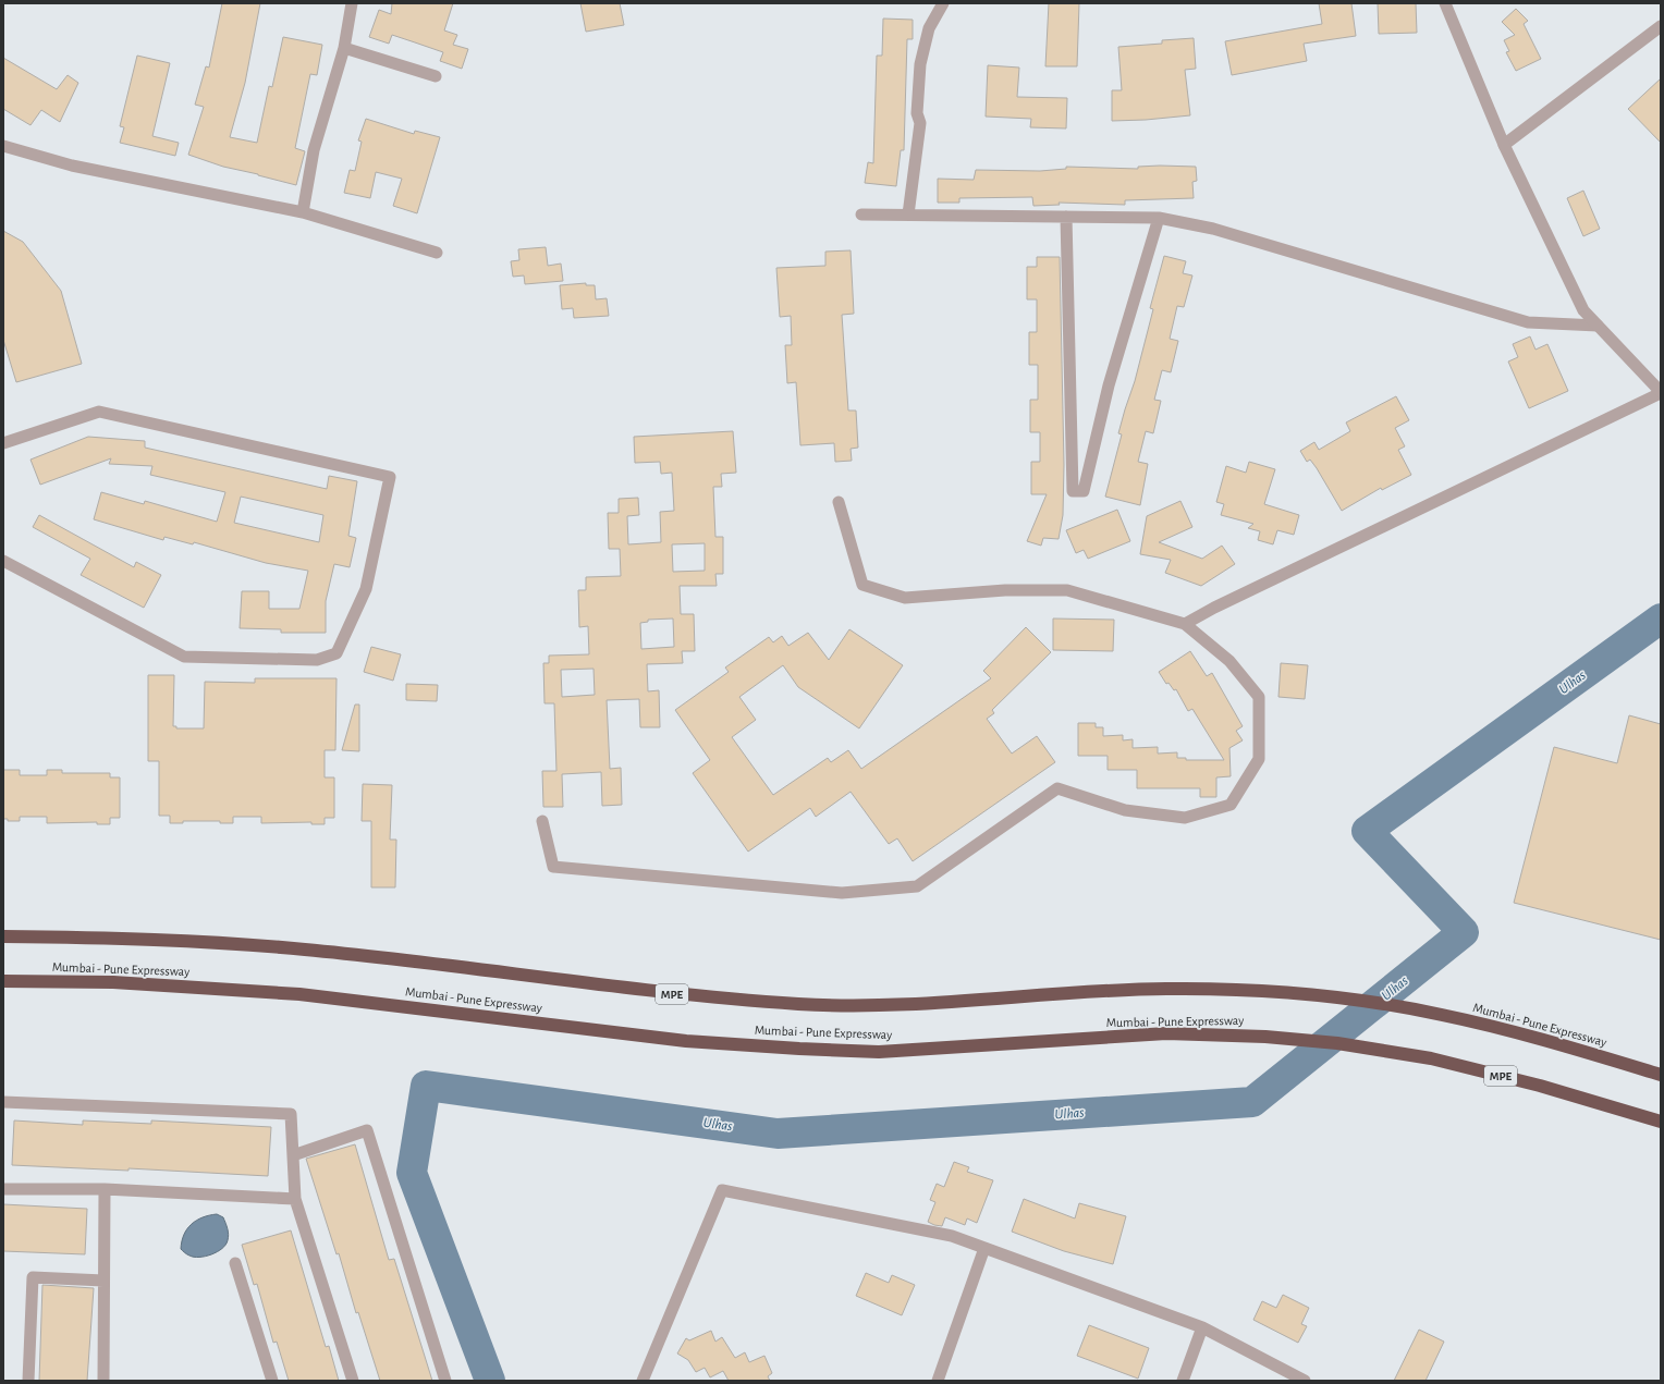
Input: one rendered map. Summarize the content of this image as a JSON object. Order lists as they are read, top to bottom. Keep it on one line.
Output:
{"streets":{"highway":["Mumbai - Pune Expressway","MPE"]},"water":["Ulhas"]}
